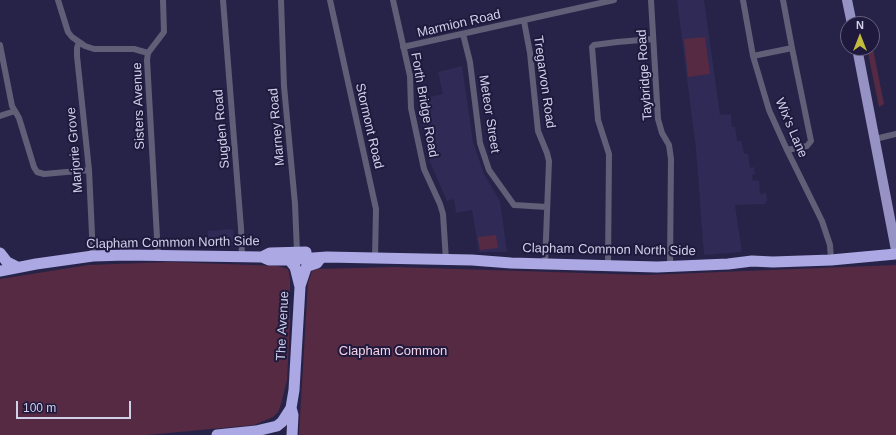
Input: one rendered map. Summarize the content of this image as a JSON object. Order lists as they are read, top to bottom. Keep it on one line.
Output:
{"streets":{"highway":["Clapham Common North Side","The Avenue"],"street":["Marmion Road","Taybridge Road","Tregarvon Road","Forth Bridge Road","Sisters Avenue","Meteor Street","Stormont Road","Marney Road","Wix's Lane","Sugden Road","Marjorie Grove"]},"crossings":[["Marmion Road","Tregarvon Road"],["Marmion Road","Forth Bridge Road"],["Marmion Road","Meteor Street"],["Taybridge Road","Clapham Common North Side"],["Tregarvon Road","Meteor Street"],["Tregarvon Road","Clapham Common North Side"],["Forth Bridge Road","Clapham Common North Side"],["Sisters Avenue","Marjorie Grove"],["Sisters Avenue","Clapham Common North Side"],["Stormont Road","Clapham Common North Side"],["Marney Road","Clapham Common North Side"],["Marney Road","The Avenue"],["Wix's Lane","Clapham Common North Side"],["Sugden Road","Clapham Common North Side"],["Marjorie Grove","Clapham Common North Side"],["Clapham Common North Side","The Avenue"]],"parks":["Clapham Common"],"scale_bar":"100 m","north":"top"}
